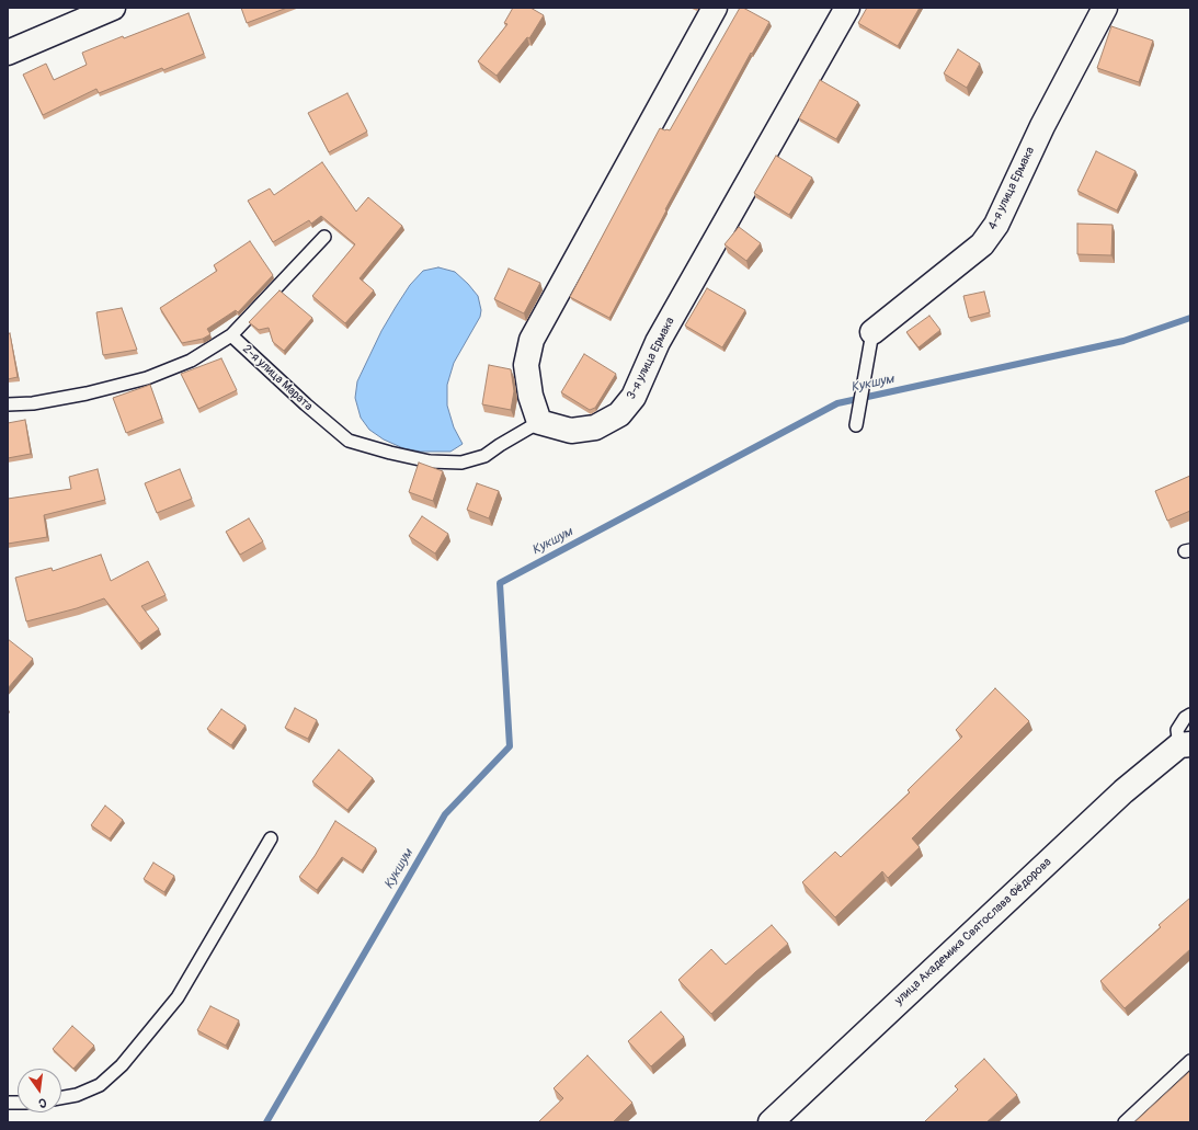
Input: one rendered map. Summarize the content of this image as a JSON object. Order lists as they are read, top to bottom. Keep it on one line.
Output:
{"streets":{"street":["4-я улица Ермака","3-я улица Ермака","улица Академика Святослава Фёдорова"],"lane":["2-я улица Марата"]},"crossings":[["3-я улица Ермака","2-я улица Марата"]],"water":["Кукшум"],"north":"bottom"}
